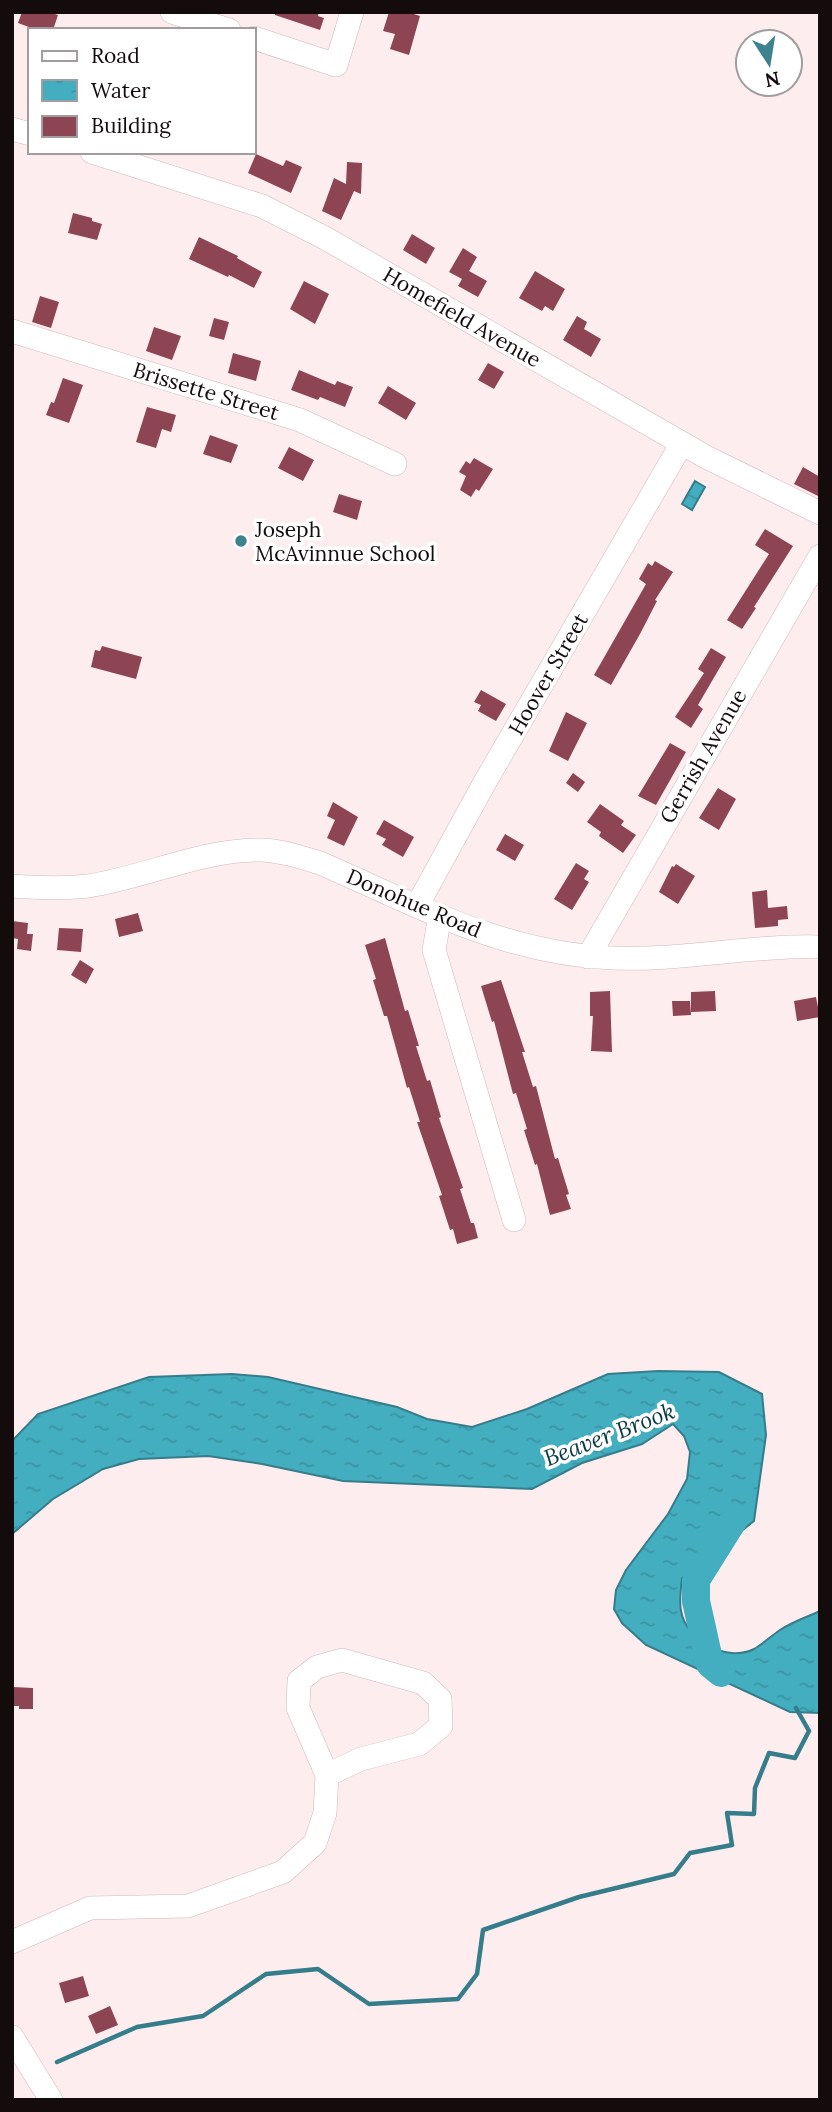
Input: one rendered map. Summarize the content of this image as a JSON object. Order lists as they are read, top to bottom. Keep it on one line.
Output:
{"streets":{"street":["Homefield Avenue","Brissette Street","Hoover Street","Gerrish Avenue","Donohue Road"]},"crossings":[["Homefield Avenue","Hoover Street"],["Hoover Street","Donohue Road"],["Gerrish Avenue","Donohue Road"]],"water":["Beaver Brook"],"places":["Joseph McAvinnue School"],"legend":["Road","Water","Building"],"north":"bottom"}
